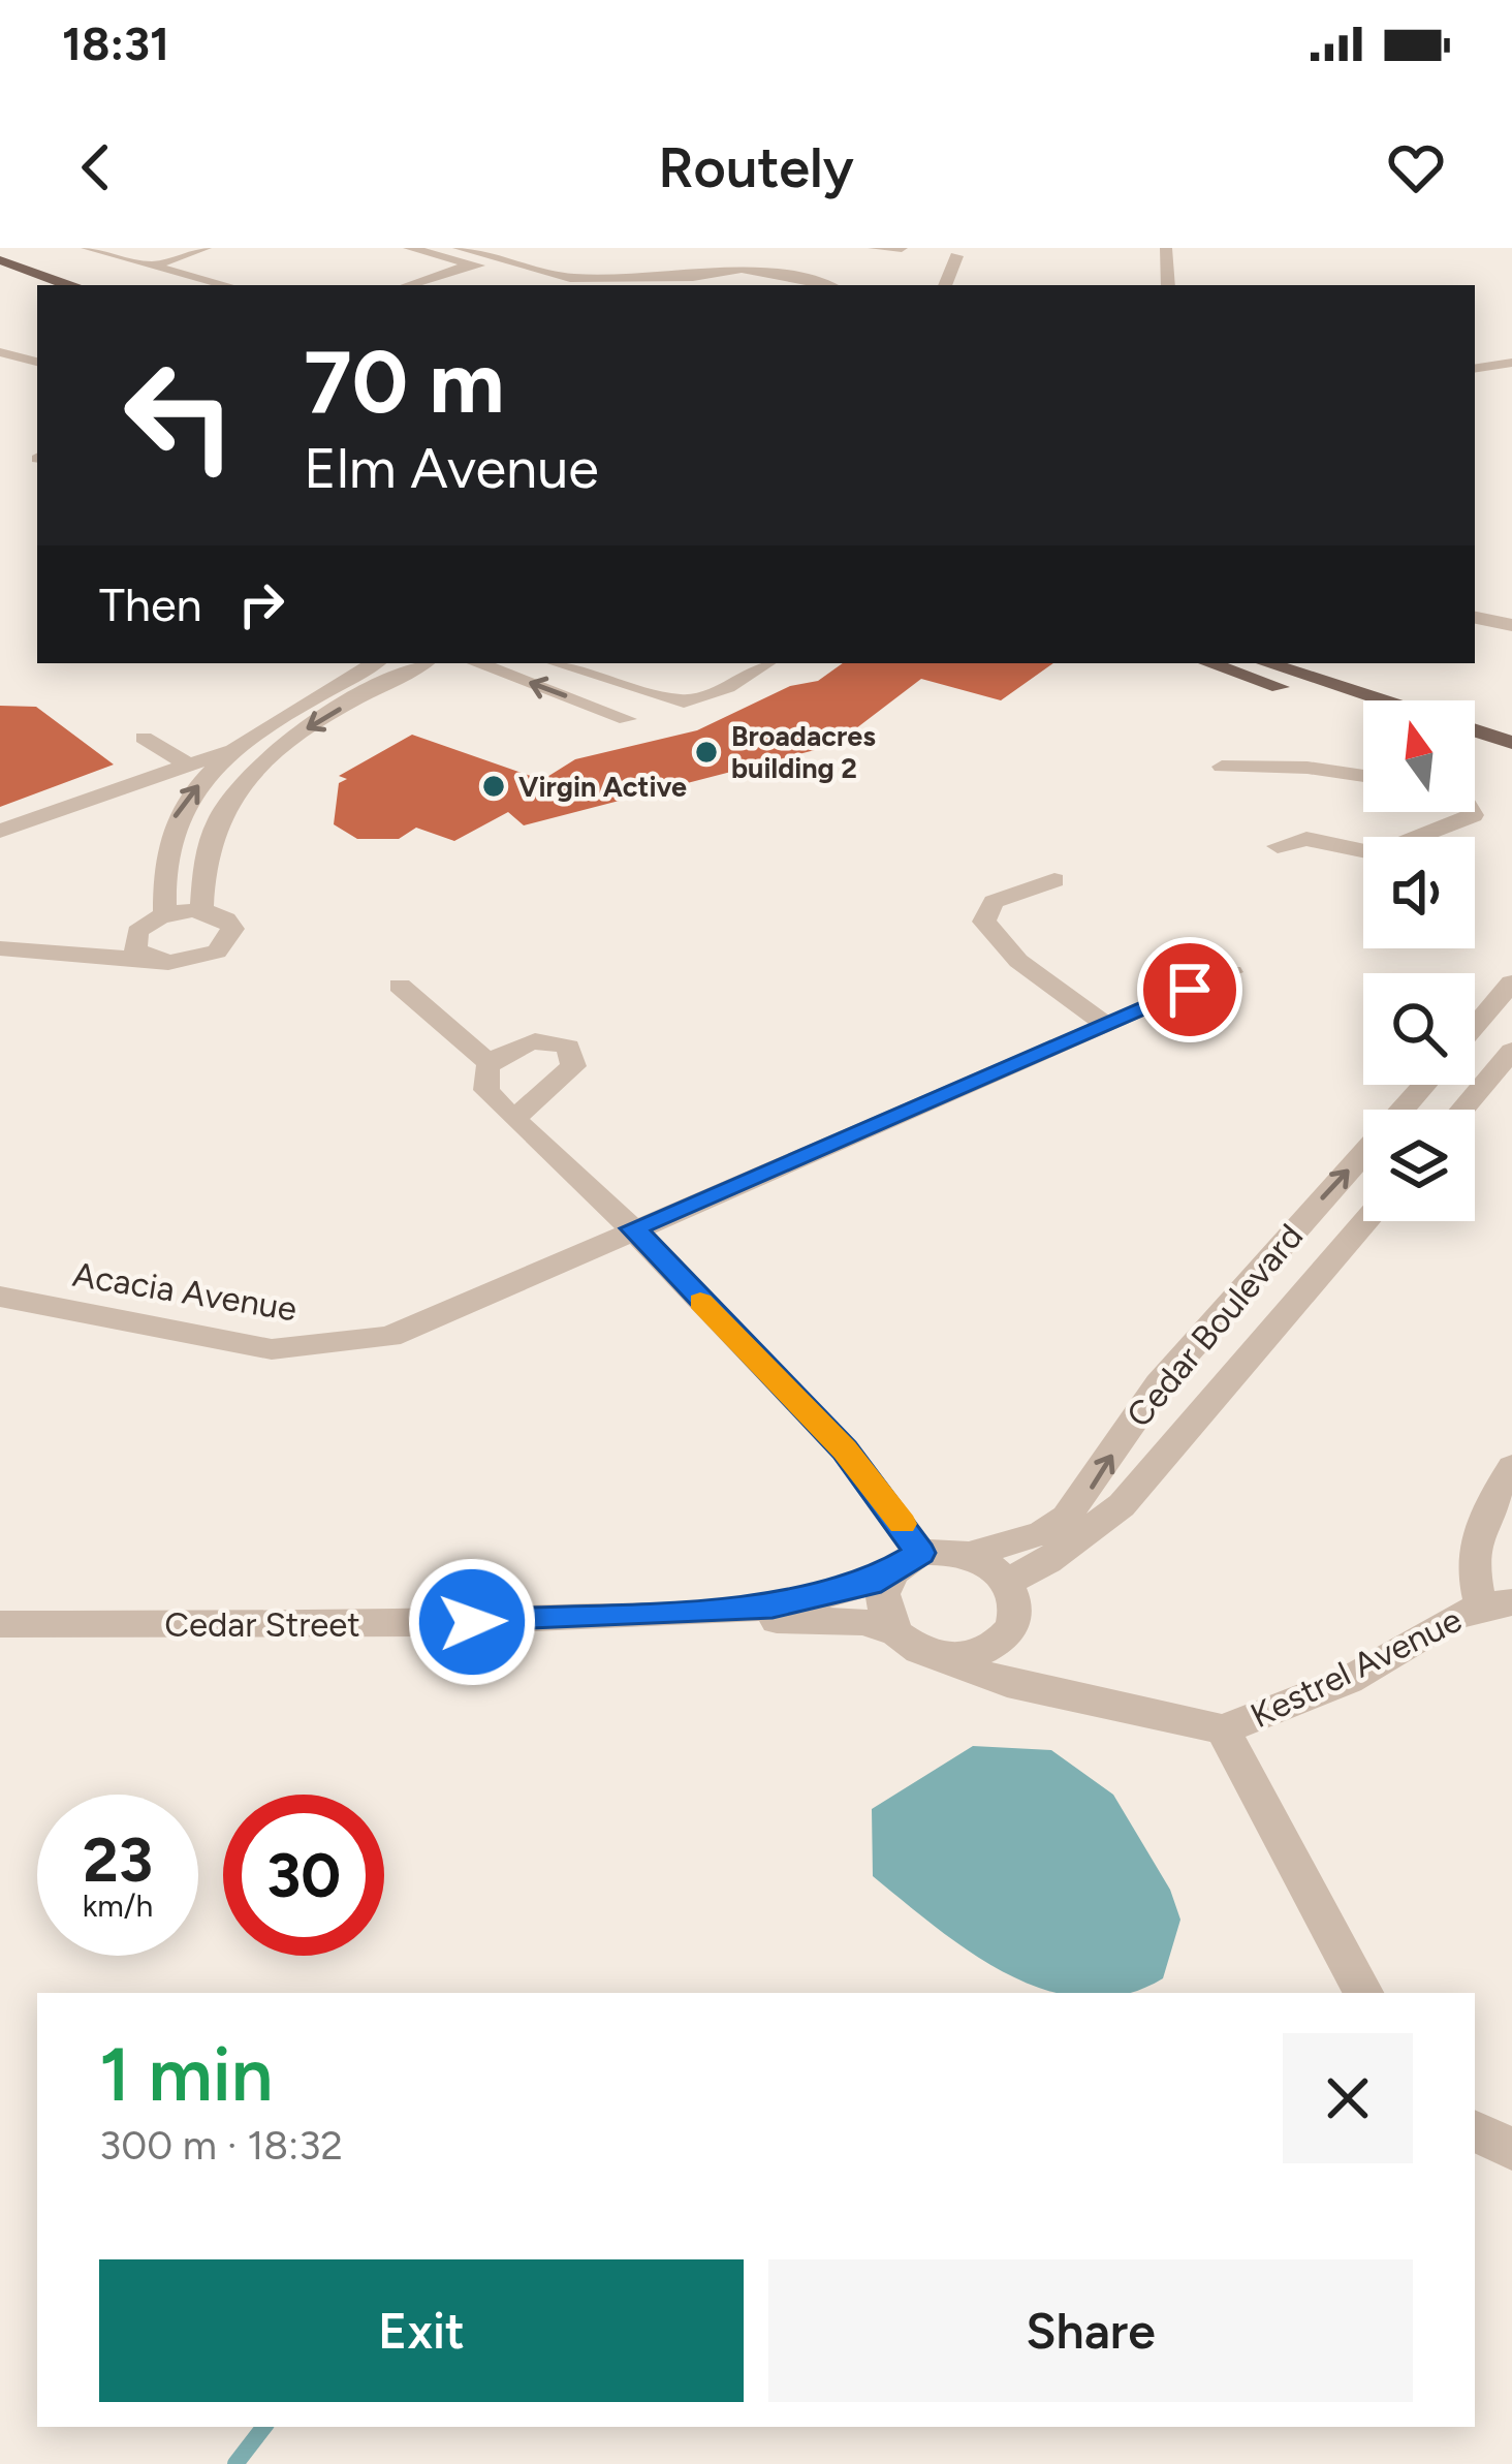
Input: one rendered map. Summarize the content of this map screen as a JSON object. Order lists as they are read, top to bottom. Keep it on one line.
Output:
{"streets":{"street":["Acacia Avenue","Cedar Boulevard","Cedar Street","Kestrel Avenue"]},"crossings":[["Cedar Boulevard","Cedar Street"],["Cedar Boulevard","Kestrel Avenue"],["Cedar Street","Kestrel Avenue"]],"places":["Broadacres building 2","Virgin Active"],"north":"top","page":{"status":"18:31","header":"Routely","turn":["70 m","Elm Avenue"],"then":"Then","speed":"23 km/h","limit":"30","heading":["1 min","300 m · 18:32"],"buttons":["Exit","Share"]}}
